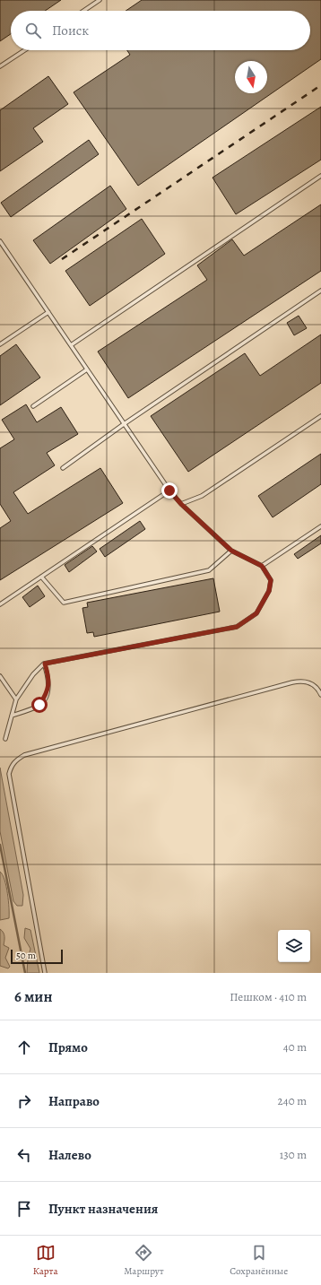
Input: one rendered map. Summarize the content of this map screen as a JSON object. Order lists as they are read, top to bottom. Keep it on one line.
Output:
{"scale_bar":"50 m","north":"bottom","page":{"search":"Поиск","scale":"50 m","heading":["6 мин","Пешком · 410 m"],"list":[["Прямо","40 m"],["Направо","240 m"],["Налево","130 m"],"Пункт назначения"],"nav":["Карта","Маршрут","Сохранённые"]}}
